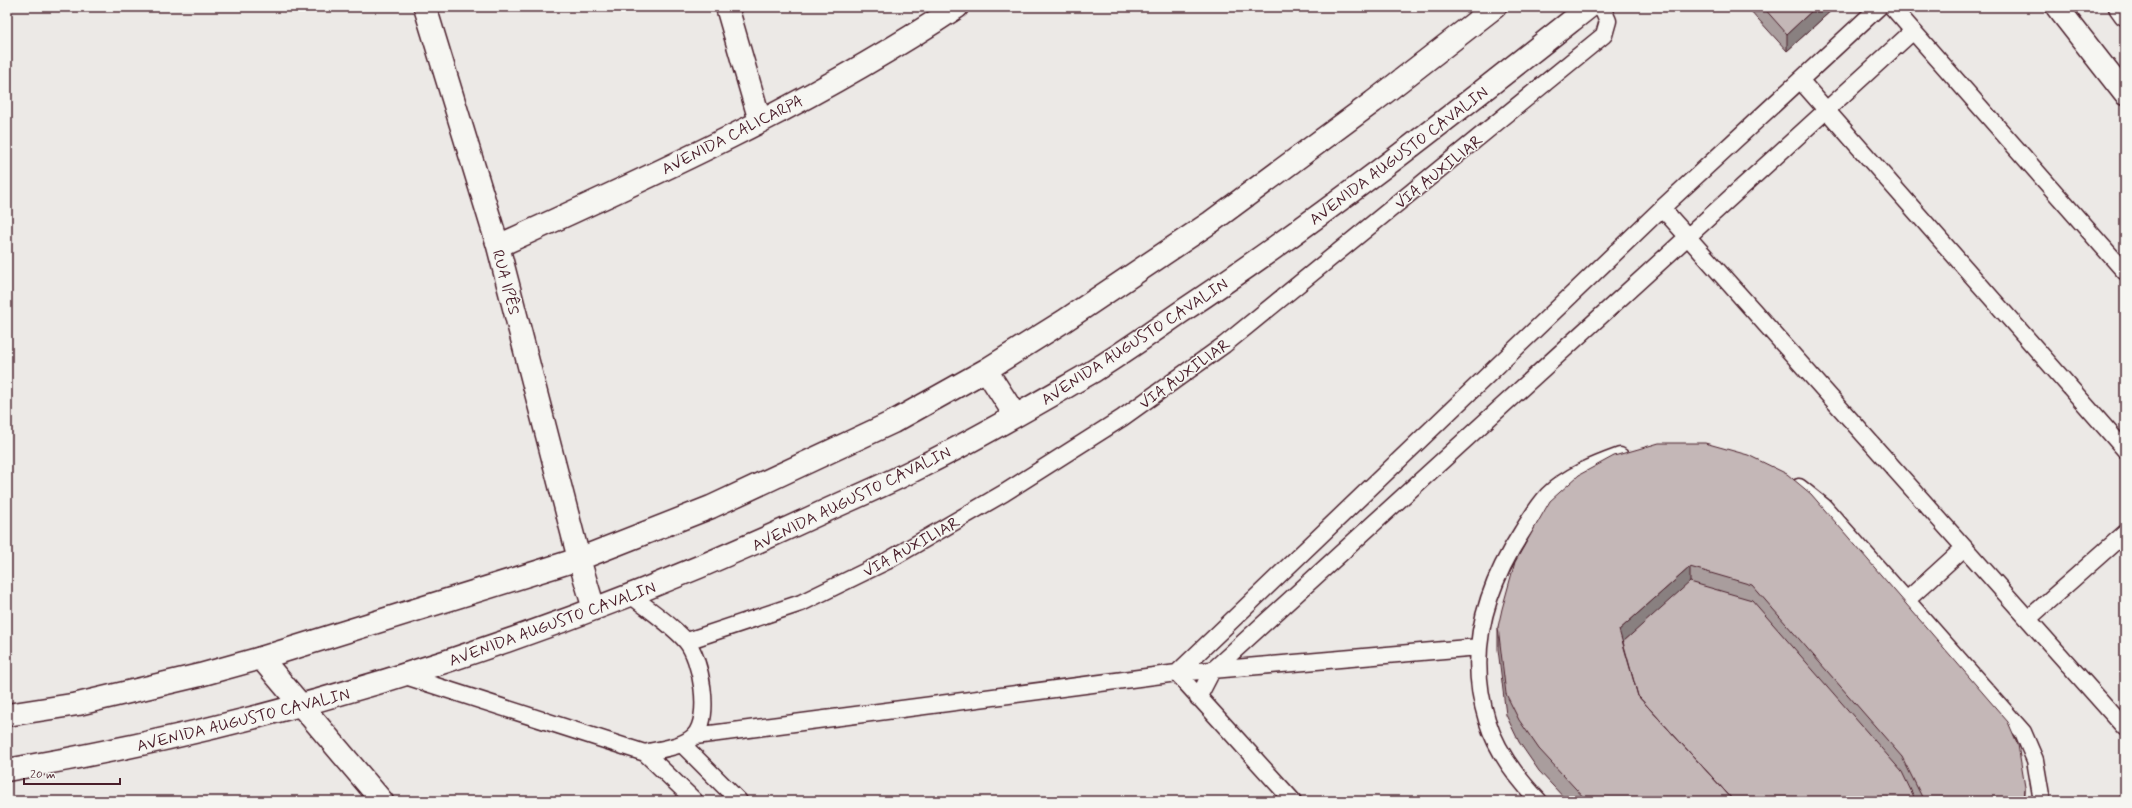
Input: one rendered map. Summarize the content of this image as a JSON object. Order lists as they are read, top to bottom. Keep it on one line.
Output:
{"streets":{"main road":["AVENIDA CALICARPA","AVENIDA AUGUSTO CAVALIN","RUA IPÊS"],"lane":["VIA AUXILIAR"]},"crossings":[["AVENIDA CALICARPA","RUA IPÊS"],["AVENIDA AUGUSTO CAVALIN","RUA IPÊS"]],"scale_bar":"20 m"}
